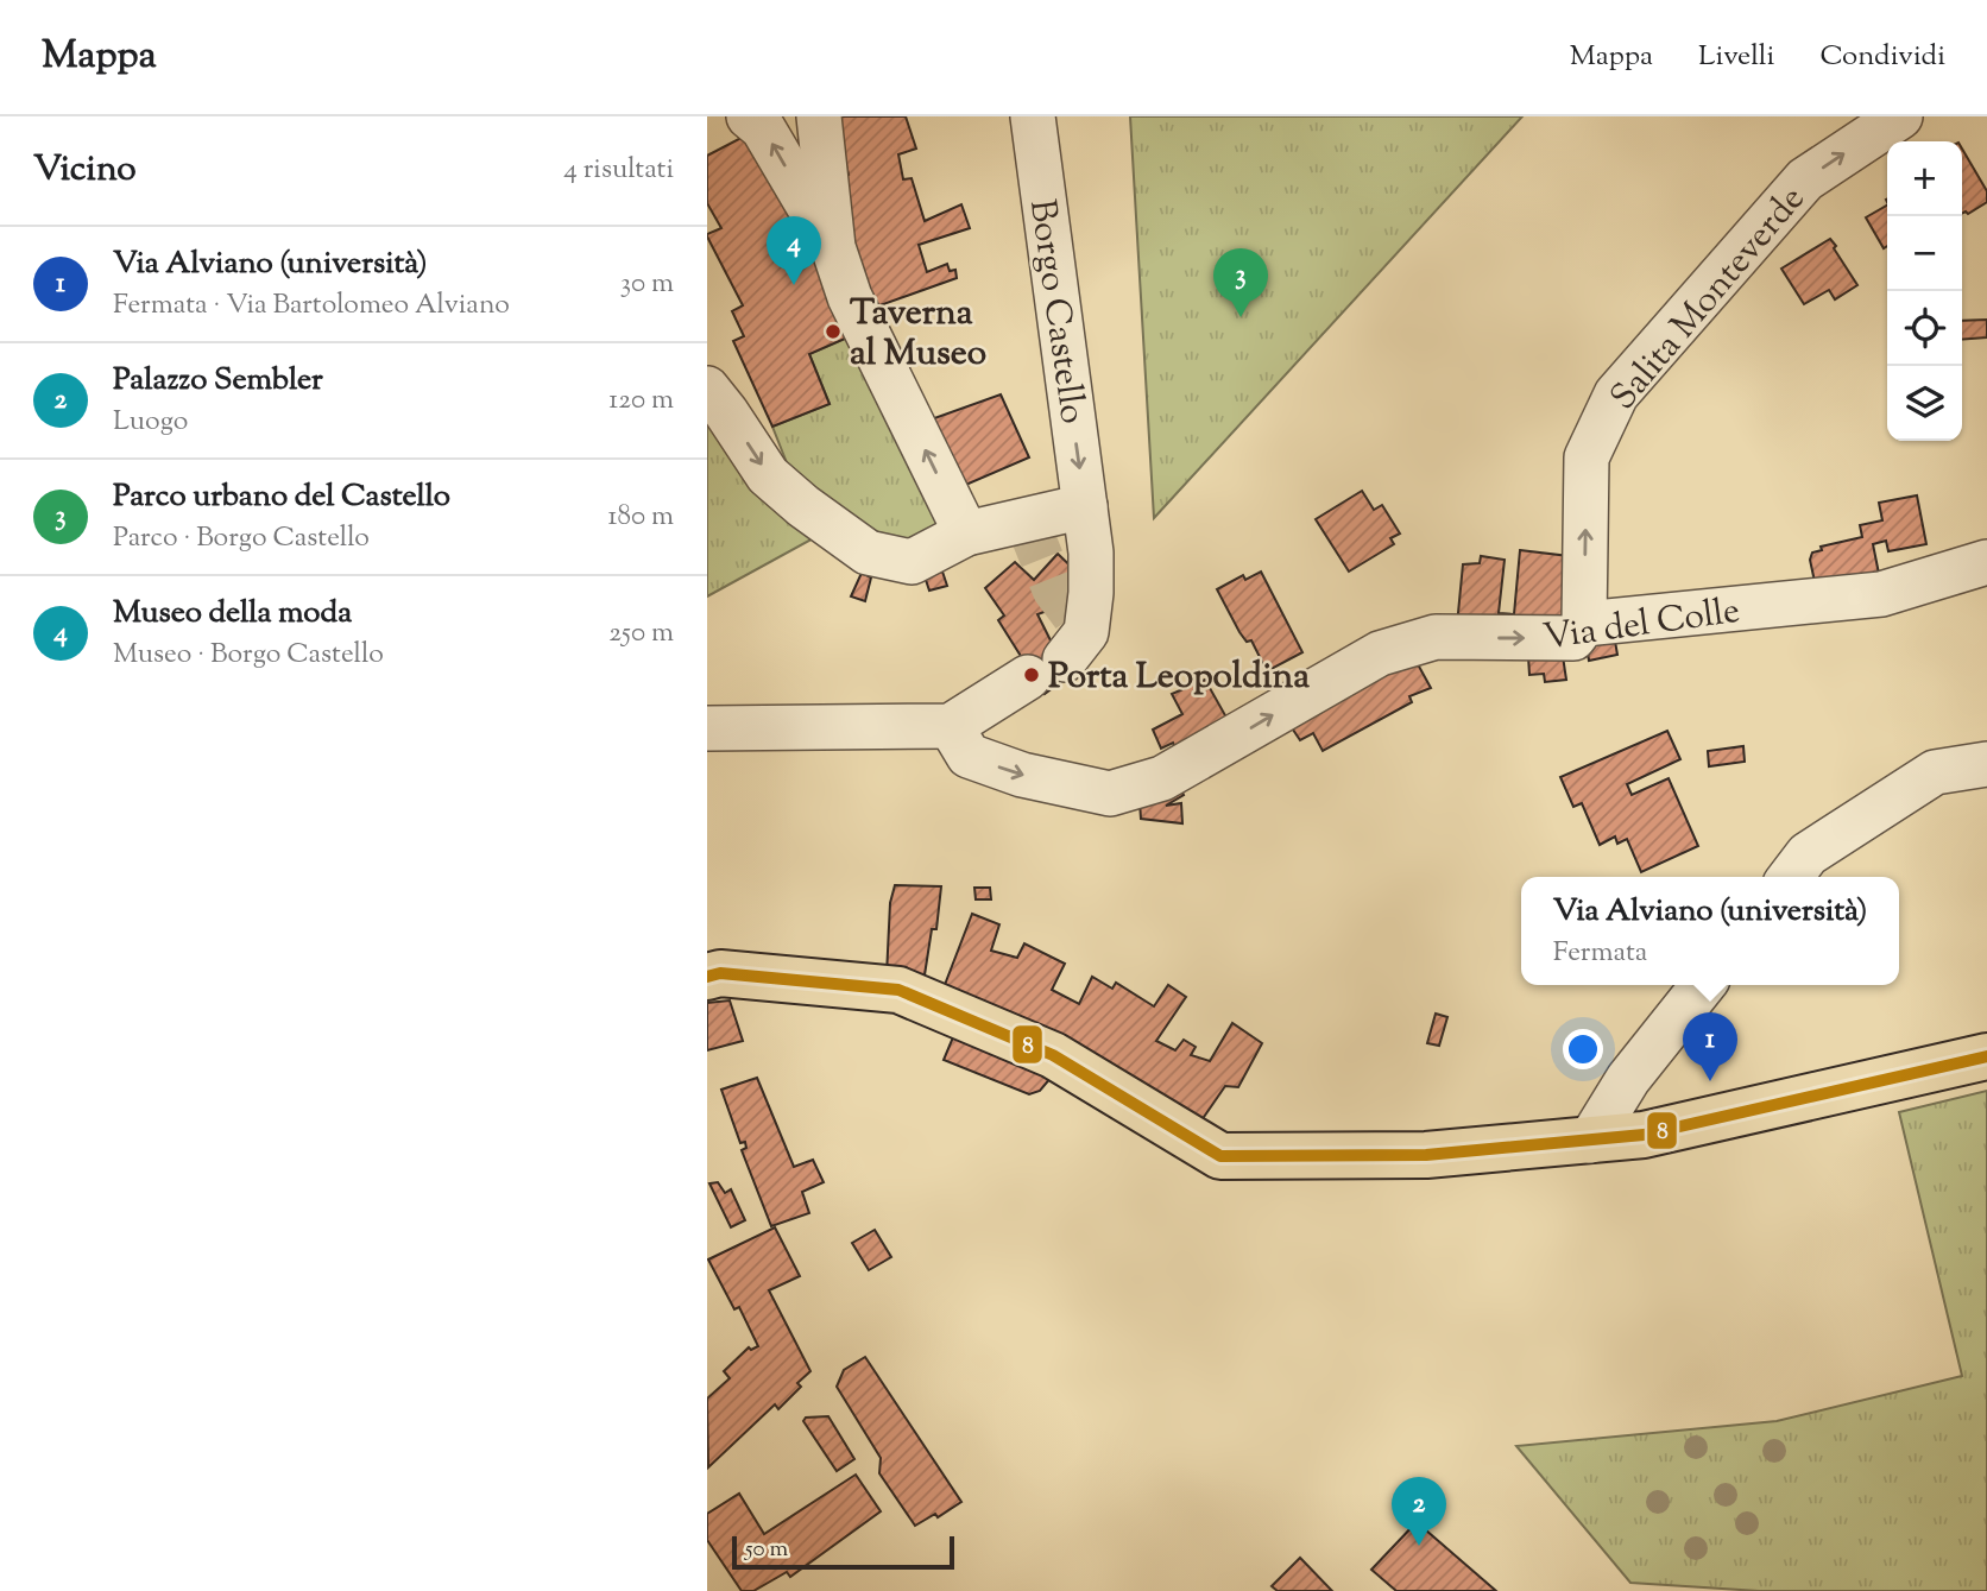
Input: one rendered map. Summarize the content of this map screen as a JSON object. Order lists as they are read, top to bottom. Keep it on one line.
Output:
{"streets":{"street":["Salita Monteverde","Borgo Castello","Via del Colle"]},"crossings":[["Salita Monteverde","Via del Colle"],["Borgo Castello","Via del Colle"]],"one_way":["Salita Monteverde","Via del Colle"],"places":["Taverna al Museo","Porta Leopoldina"],"lines":["transit line 8"],"scale_bar":"50 m","page":{"header":"Mappa","nav":["Mappa","Livelli","Condividi"],"heading":["Vicino","4 risultati"],"map_buttons":["+","−"],"pins":["4","3","1","2"],"list":[{"mark":"1","name":"Via Alviano (università)","note":"Fermata · Via Bartolomeo Alviano","value":"30 m"},{"mark":"2","name":"Palazzo Sembler","note":"Luogo","value":"120 m"},{"mark":"3","name":"Parco urbano del Castello","note":"Parco · Borgo Castello","value":"180 m"},{"mark":"4","name":"Museo della moda","note":"Museo · Borgo Castello","value":"250 m"}],"popup":["Via Alviano (università)","Fermata"],"scale":"50 m"}}
